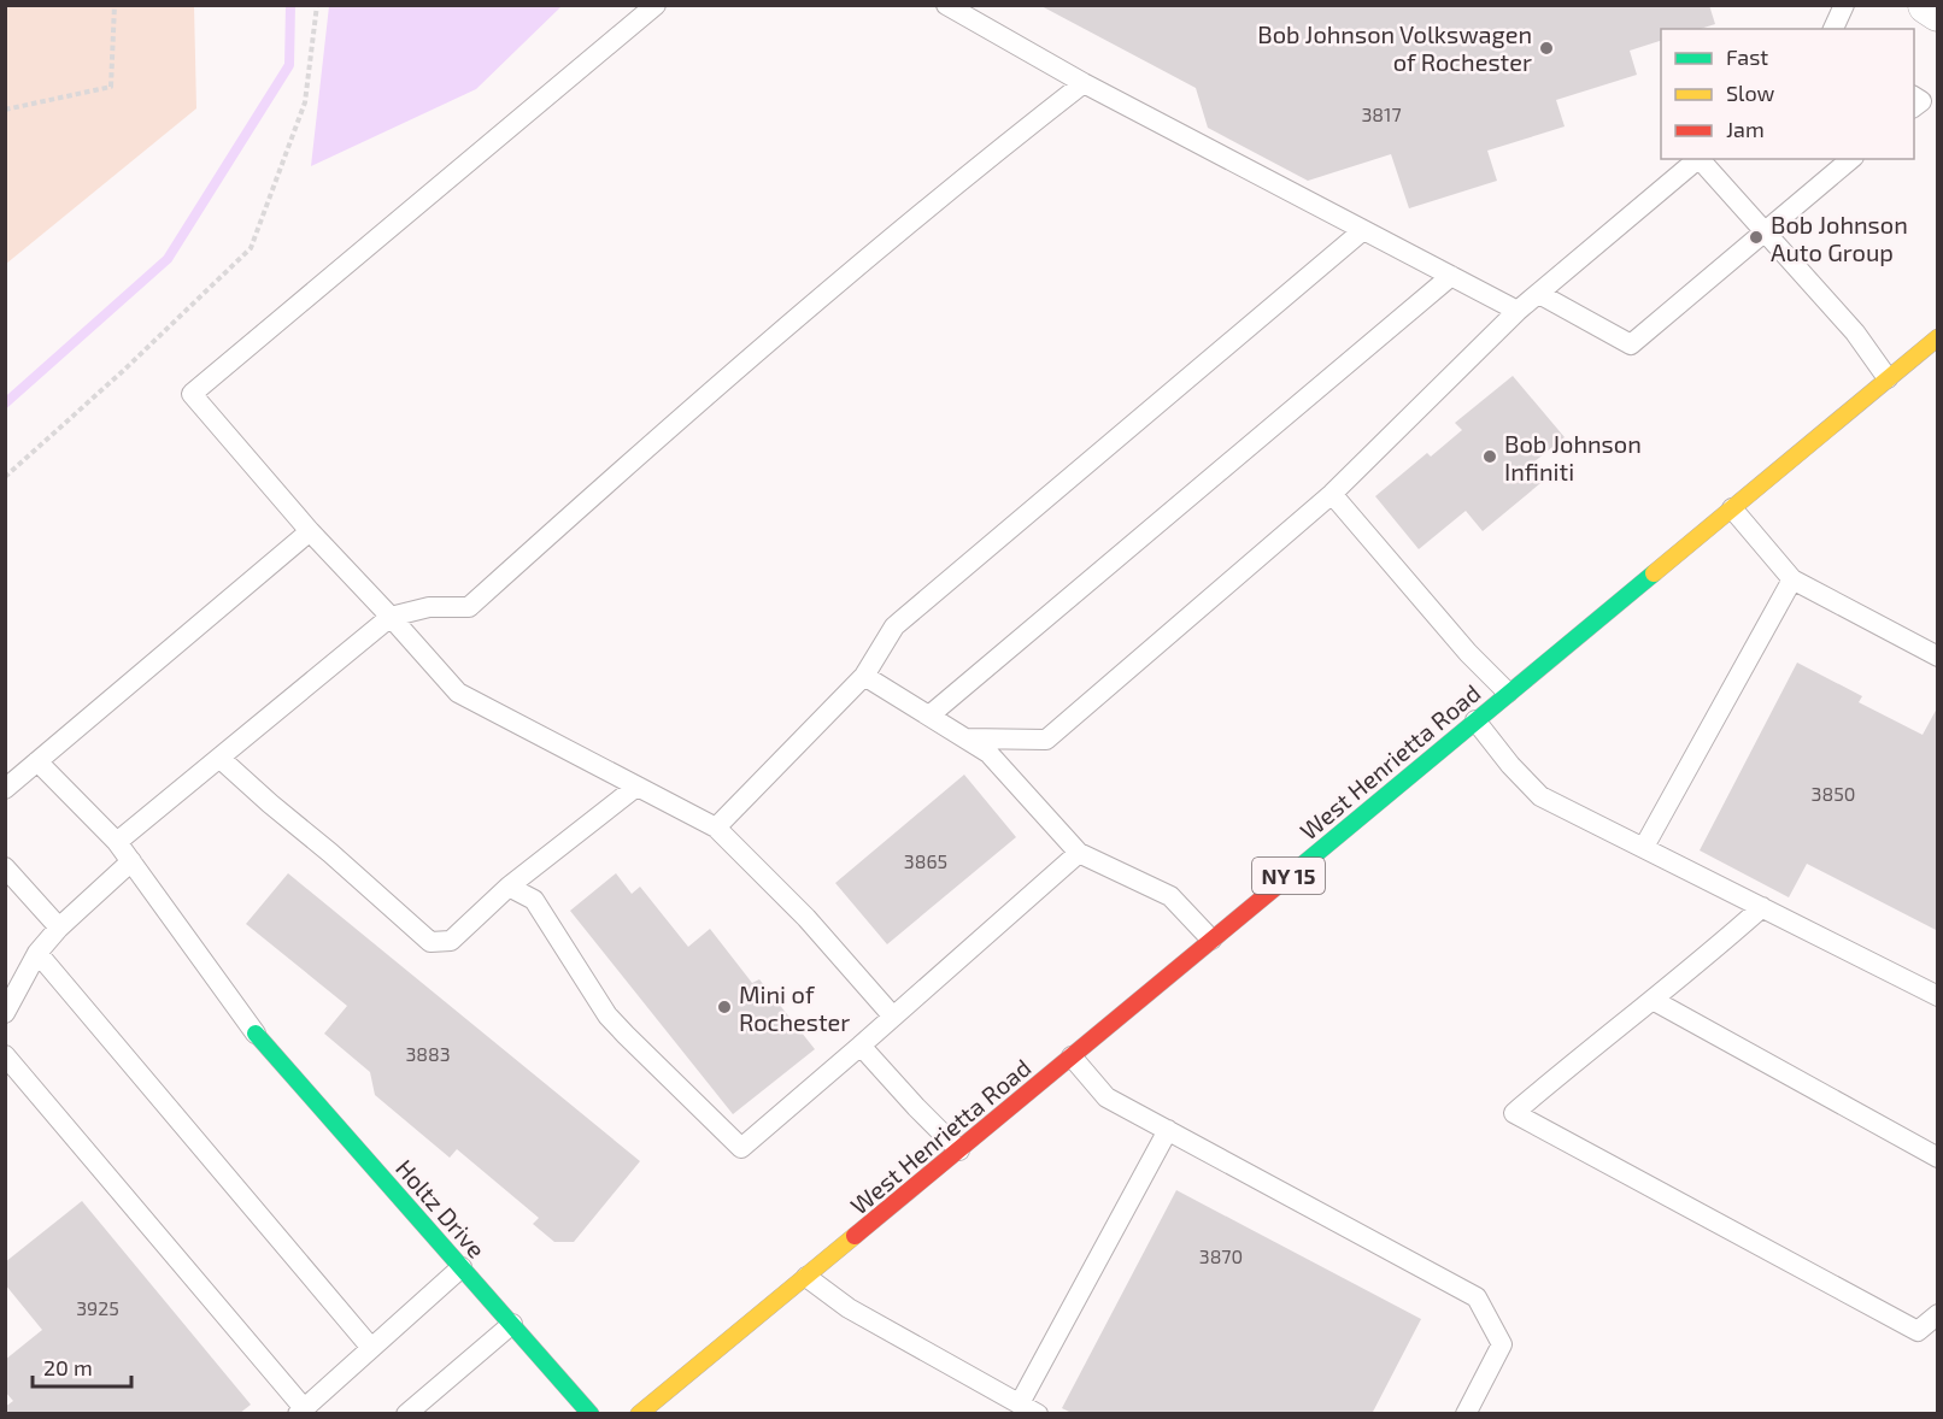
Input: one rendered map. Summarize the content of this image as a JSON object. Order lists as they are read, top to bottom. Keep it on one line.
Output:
{"streets":{"main road":["West Henrietta Road","NY 15","Holtz Drive"]},"places":["Bob Johnson Volkswagen of Rochester","Bob Johnson Auto Group","Bob Johnson Infiniti","Mini of Rochester"],"house_numbers":["3817","3850","3865","3883","3870","3925"],"legend":["Fast","Slow","Jam"],"scale_bar":"20 m"}
